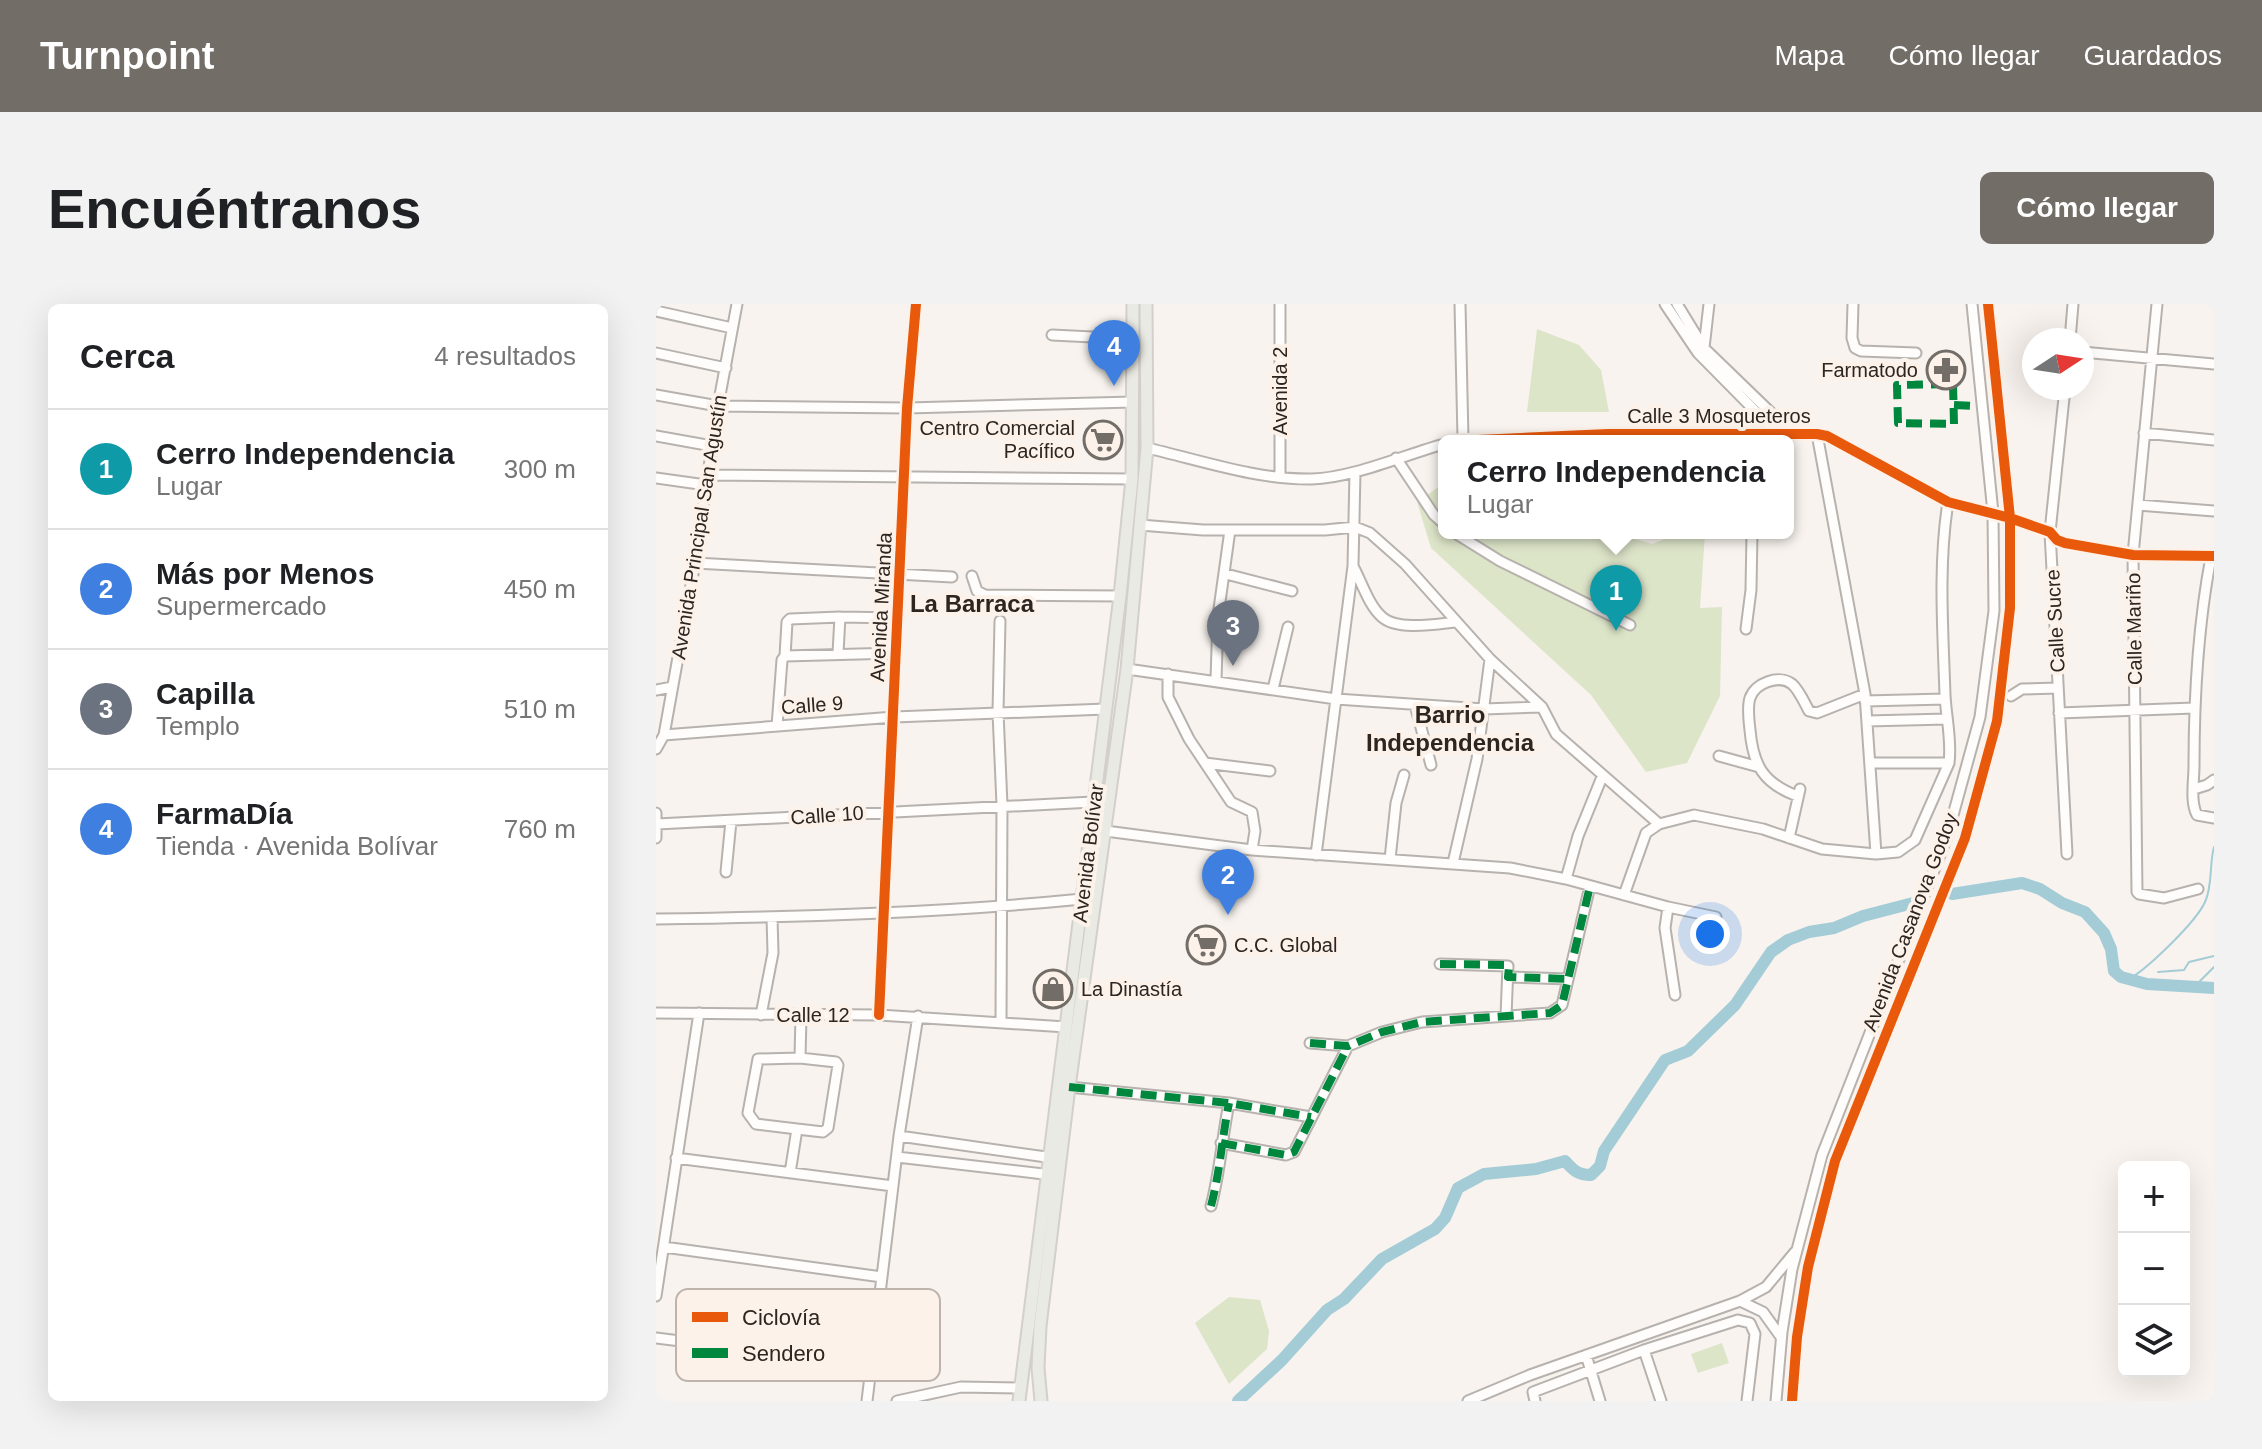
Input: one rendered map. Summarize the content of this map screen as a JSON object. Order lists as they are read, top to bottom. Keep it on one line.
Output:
{"streets":{"main road":["Avenida Bolívar"],"street":["Avenida 2","Calle 3 Mosqueteros","Avenida Principal San Agustín","Avenida Miranda","Calle Sucre","Calle Mariño","Calle 9","Calle 10","Avenida Casanova Godoy","Calle 12"]},"crossings":[["Calle 3 Mosqueteros","Calle Sucre"],["Calle 3 Mosqueteros","Calle Mariño"],["Calle 3 Mosqueteros","Avenida Casanova Godoy"],["Avenida Principal San Agustín","Calle 9"],["Avenida Miranda","Calle 9"],["Avenida Miranda","Calle 10"],["Avenida Miranda","Calle 12"],["Calle 9","Avenida Bolívar"],["Calle 10","Avenida Bolívar"],["Avenida Bolívar","Calle 12"]],"districts":["La Barraca","Barrio Independencia"],"places":{"pharmacy":["Farmatodo"],"supermarket":["Centro Comercial Pacífico","C.C. Global"],"shop":["La Dinastía"]},"legend":["Ciclovía","Sendero"],"north":"right","page":{"header":"Turnpoint","nav":["Mapa","Cómo llegar","Guardados"],"buttons":"Cómo llegar","title":"Encuéntranos","heading":["Cerca","4 resultados"],"pins":["4","1","3","2"],"list":[{"mark":"1","name":"Cerro Independencia","note":"Lugar","value":"300 m"},{"mark":"2","name":"Más por Menos","note":"Supermercado","value":"450 m"},{"mark":"3","name":"Capilla","note":"Templo","value":"510 m"},{"mark":"4","name":"FarmaDía","note":"Tienda · Avenida Bolívar","value":"760 m"}],"popup":["Cerro Independencia","Lugar"],"map_buttons":["+","−"]}}
